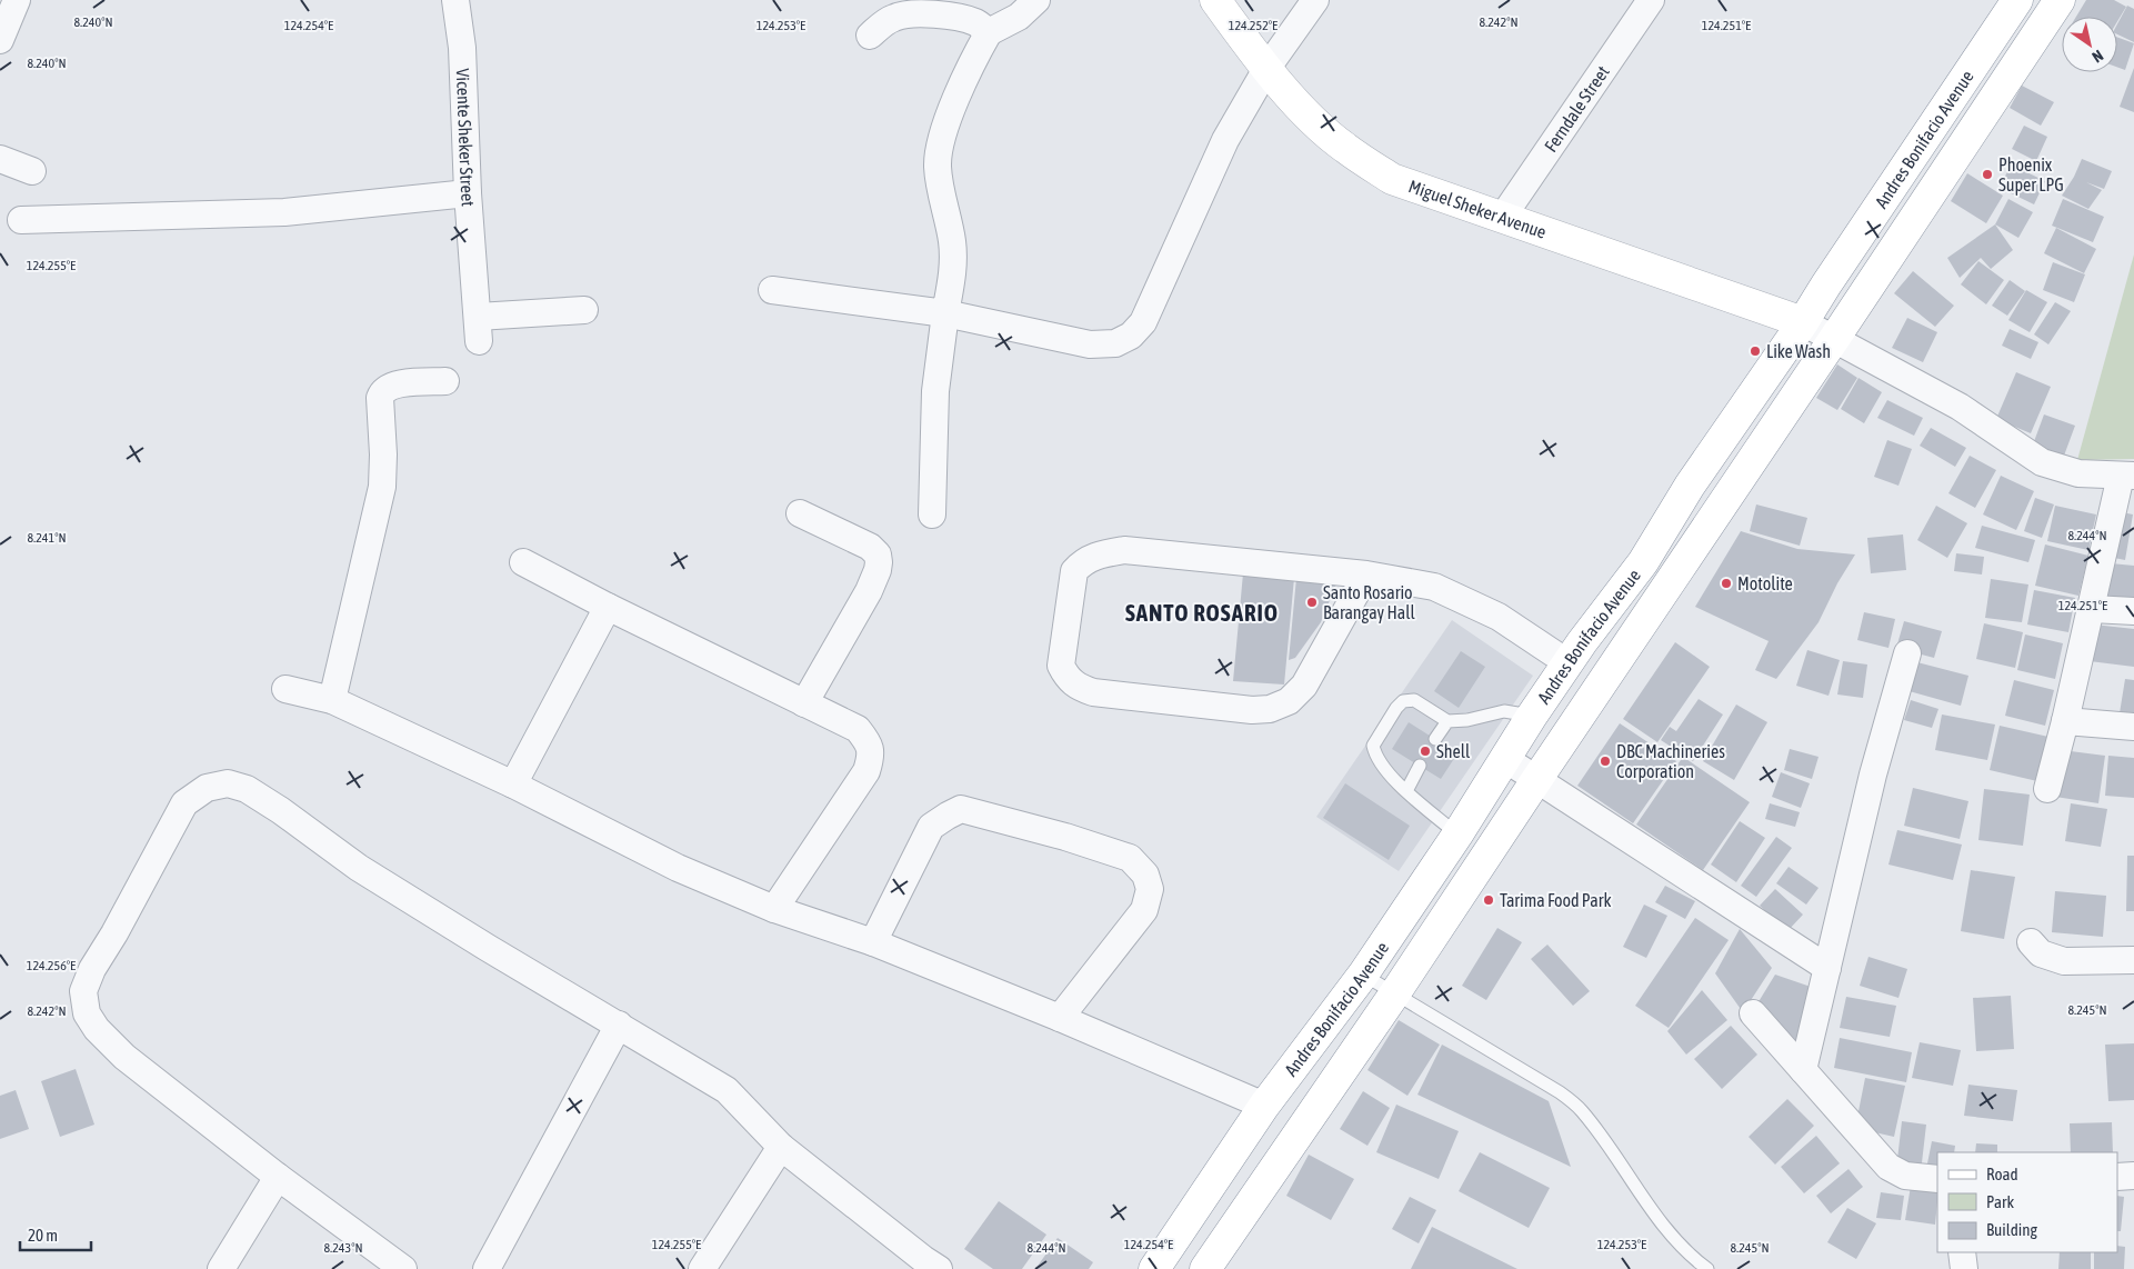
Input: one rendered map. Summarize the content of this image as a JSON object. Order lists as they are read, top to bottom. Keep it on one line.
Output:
{"streets":{"main road":["Andres Bonifacio Avenue","Miguel Sheker Avenue"],"street":["Ferndale Street","Vicente Sheker Street"]},"crossings":[["Ferndale Street","Miguel Sheker Avenue"],["Andres Bonifacio Avenue","Miguel Sheker Avenue"]],"districts":["SANTO ROSARIO"],"places":["Phoenix Super LPG","Like Wash","Motolite","Santo Rosario Barangay Hall","Shell","DBC Machineries Corporation","Tarima Food Park"],"legend":["Road","Park","Building"],"scale_bar":"20 m","north":"bottom right","coordinates":["8.240°N","8.242°N","124.254°E","124.253°E","124.252°E","124.251°E","124.255°E","8.244°N","8.241°N","124.256°E","8.245°N","8.243°N"]}
